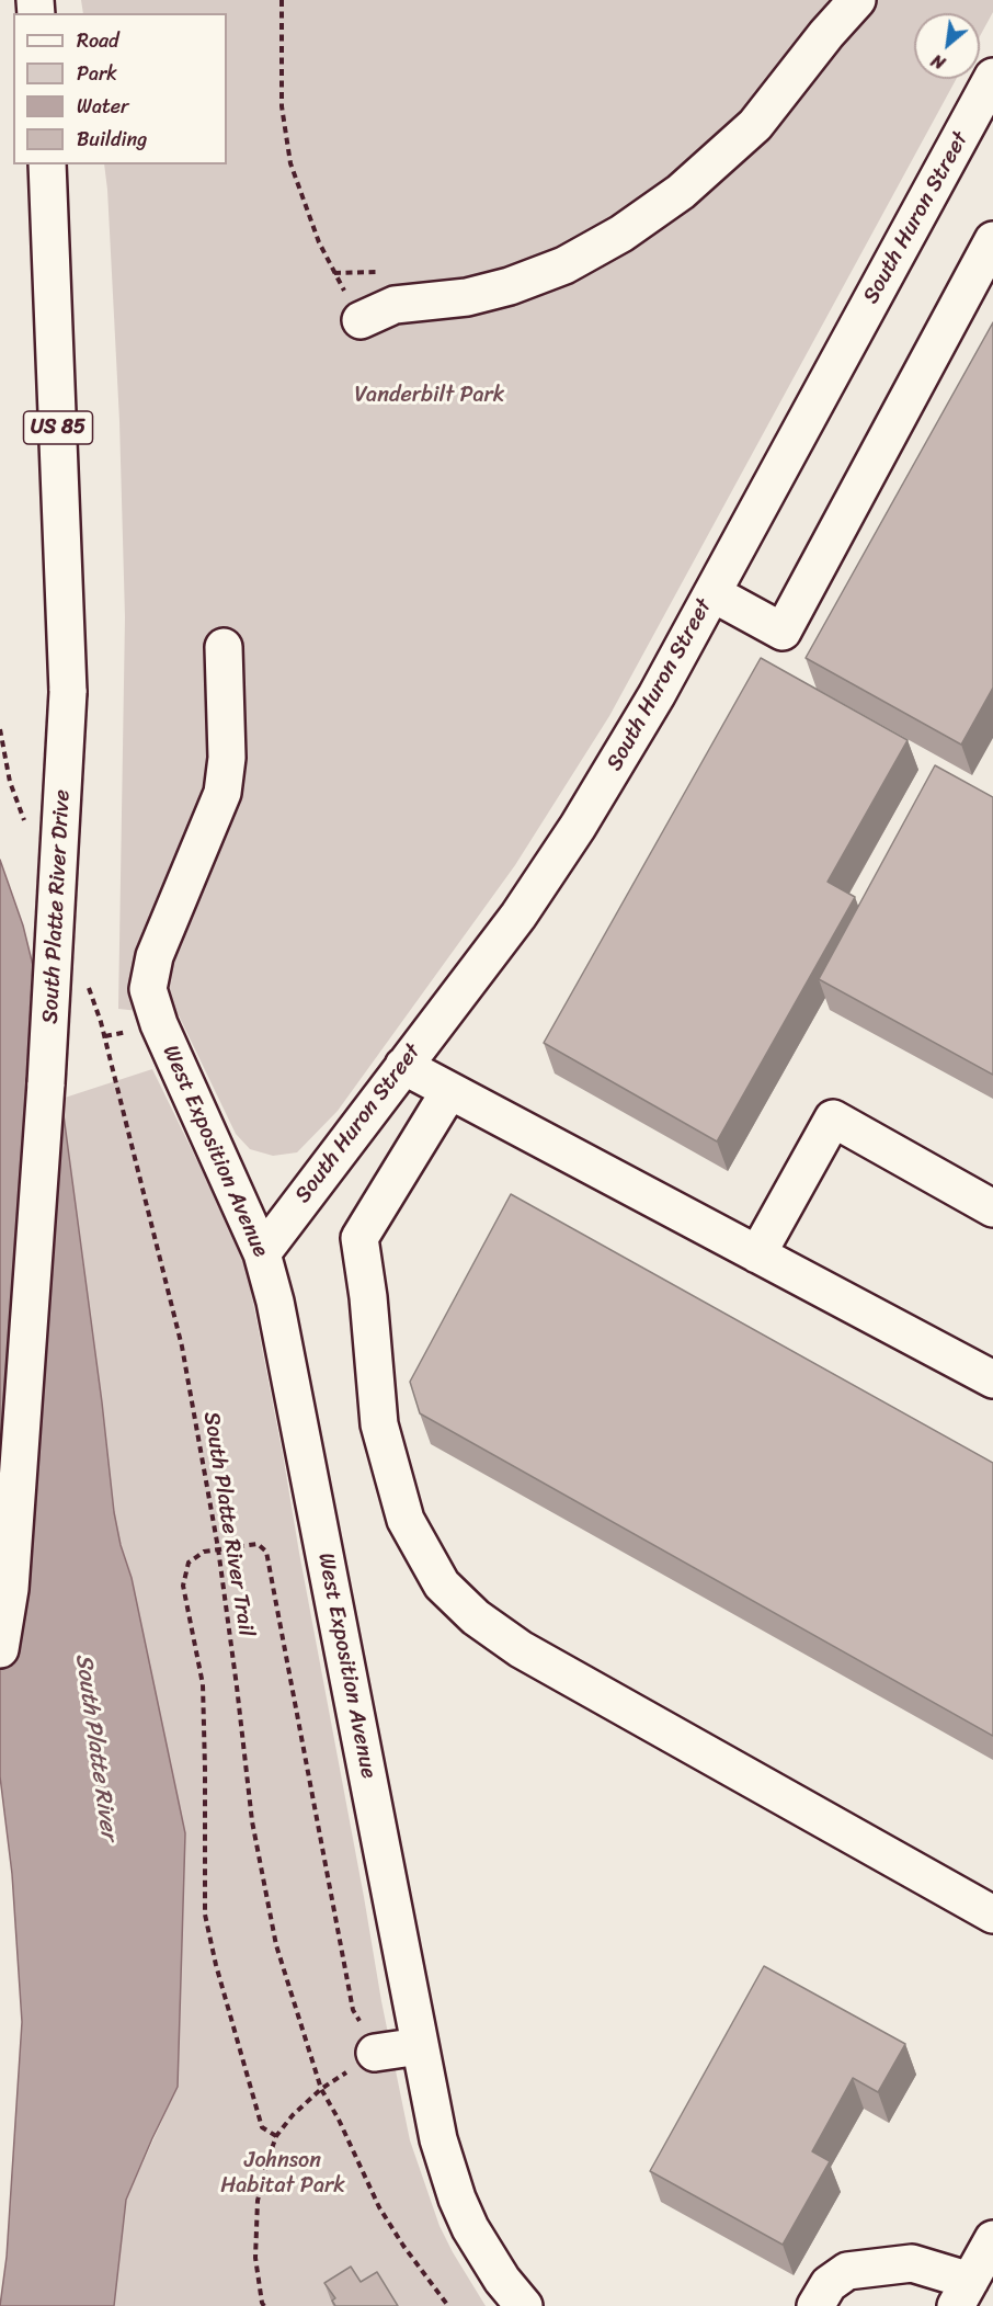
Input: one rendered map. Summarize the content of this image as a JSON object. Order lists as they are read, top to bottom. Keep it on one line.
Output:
{"streets":{"main road":["South Huron Street","US 85","South Platte River Drive","West Exposition Avenue"],"path":["South Platte River Trail"]},"crossings":[["South Huron Street","West Exposition Avenue"]],"water":["South Platte River"],"parks":["Vanderbilt Park","Johnson Habitat Park"],"legend":["Road","Park","Water","Building"],"north":"bottom left"}
